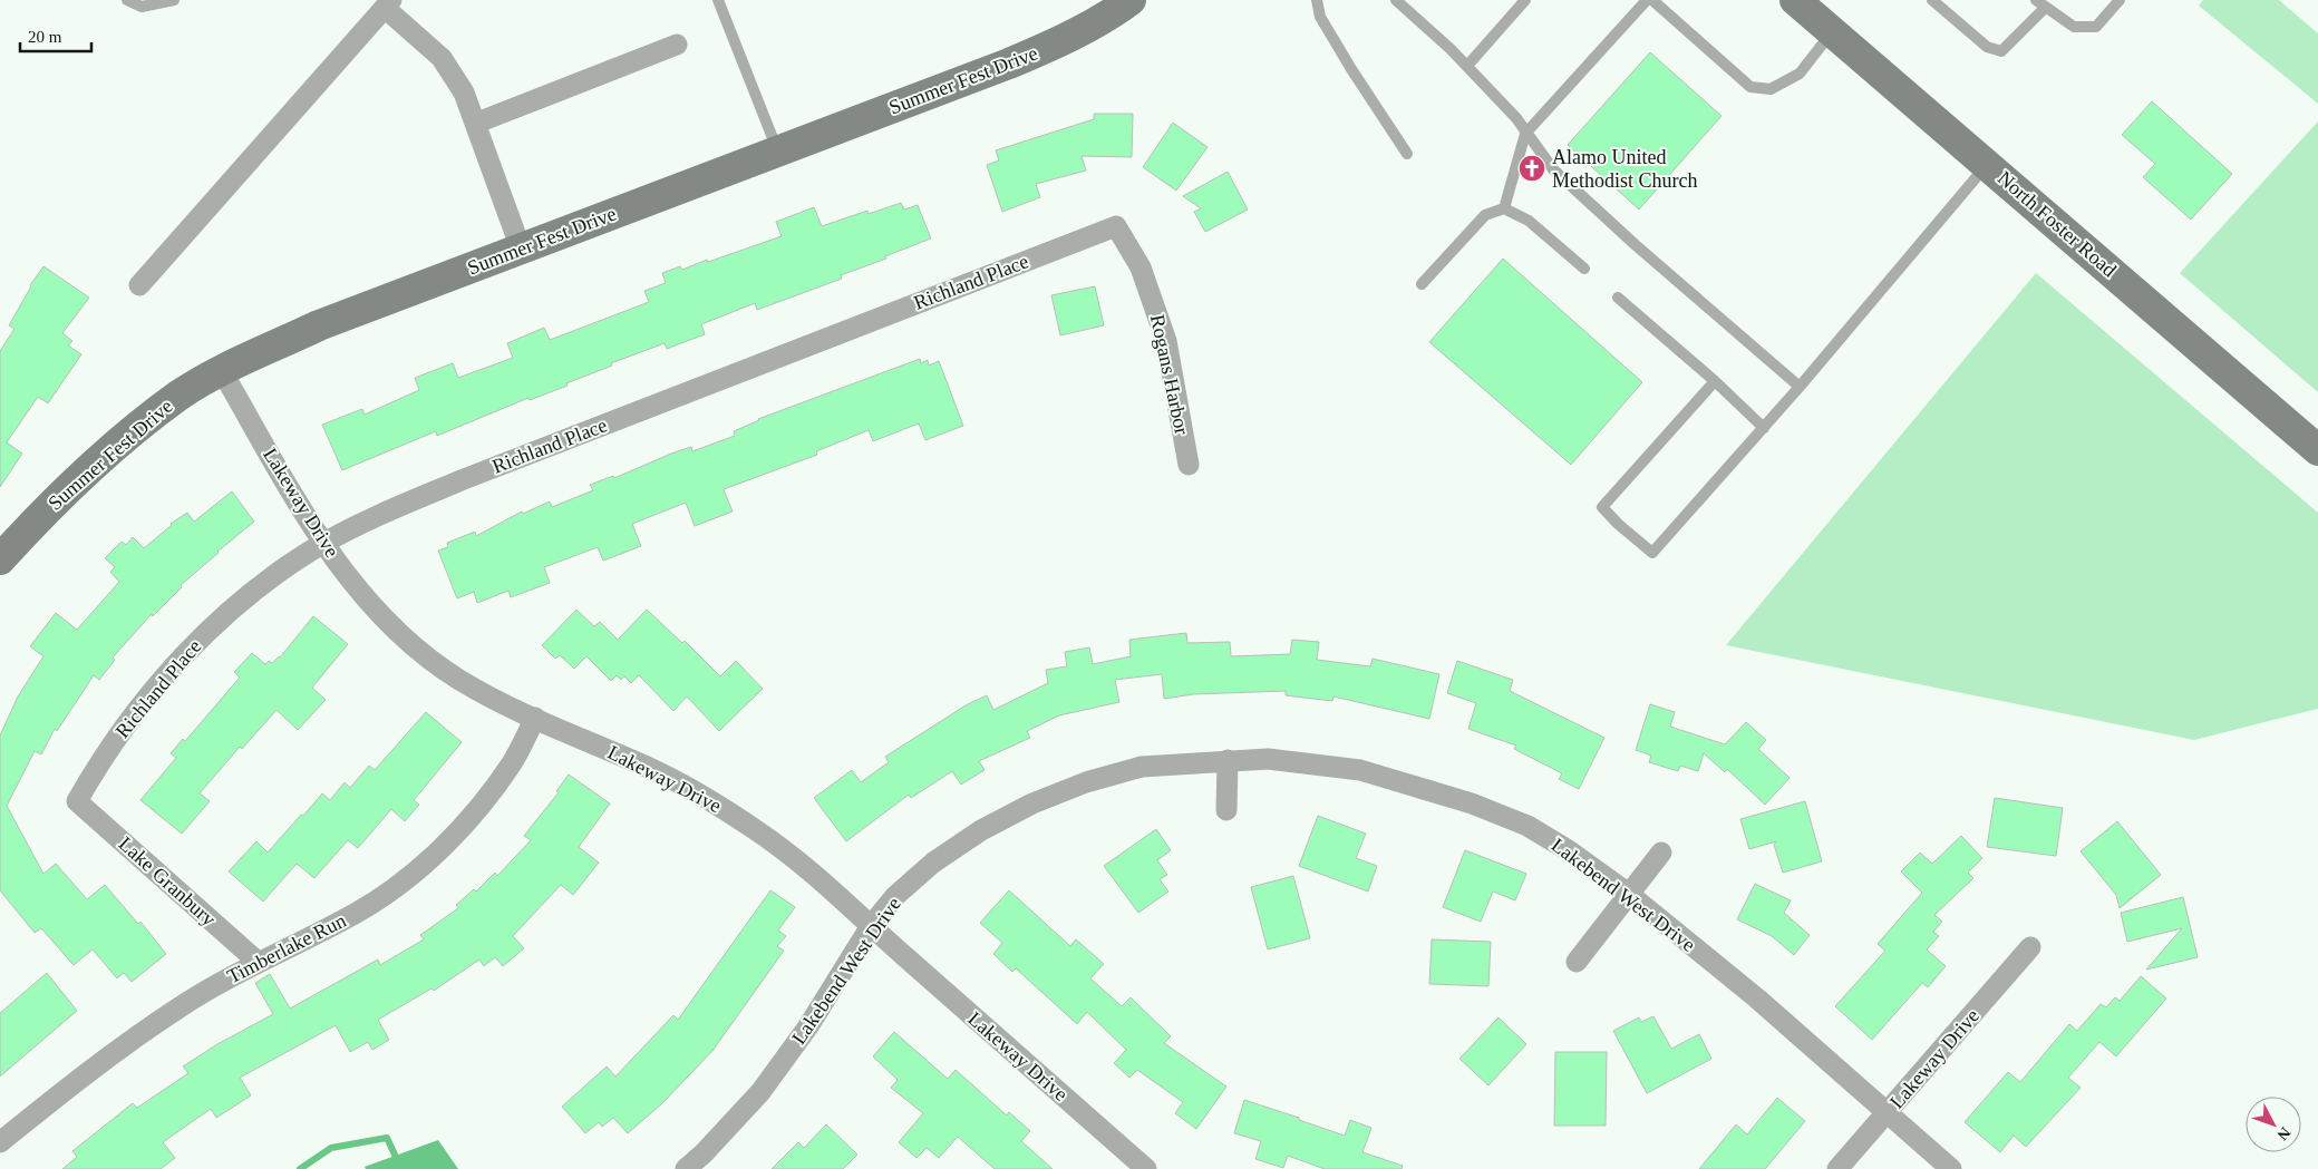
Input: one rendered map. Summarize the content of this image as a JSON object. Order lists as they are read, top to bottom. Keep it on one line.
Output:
{"streets":{"street":["Summer Fest Drive","North Foster Road","Richland Place","Rogans Harbor","Lakeway Drive","Lake Granbury","Lakebend West Drive","Timberlake Run"]},"crossings":[["Summer Fest Drive","Lakeway Drive"],["Richland Place","Rogans Harbor"],["Richland Place","Lakeway Drive"],["Richland Place","Lake Granbury"],["Lakeway Drive","Lakebend West Drive"],["Lakeway Drive","Timberlake Run"],["Lake Granbury","Timberlake Run"]],"places":{"church":["Alamo United Methodist Church"]},"scale_bar":"20 m","north":"bottom right"}
